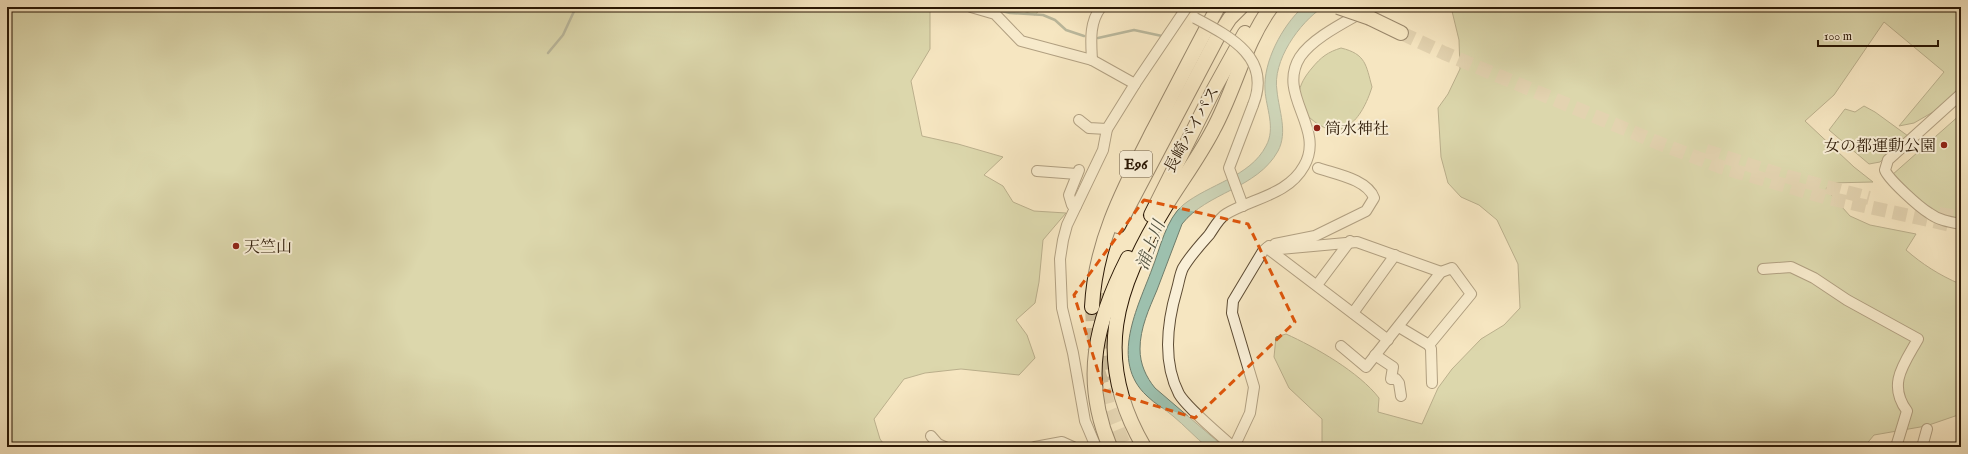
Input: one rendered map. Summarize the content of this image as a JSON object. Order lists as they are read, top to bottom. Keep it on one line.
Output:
{"streets":{"highway":["長崎バイパス","E96"]},"water":["浦上川"],"places":["筒水神社","女の都運動公園","天竺山"],"scale_bar":"100 m"}
